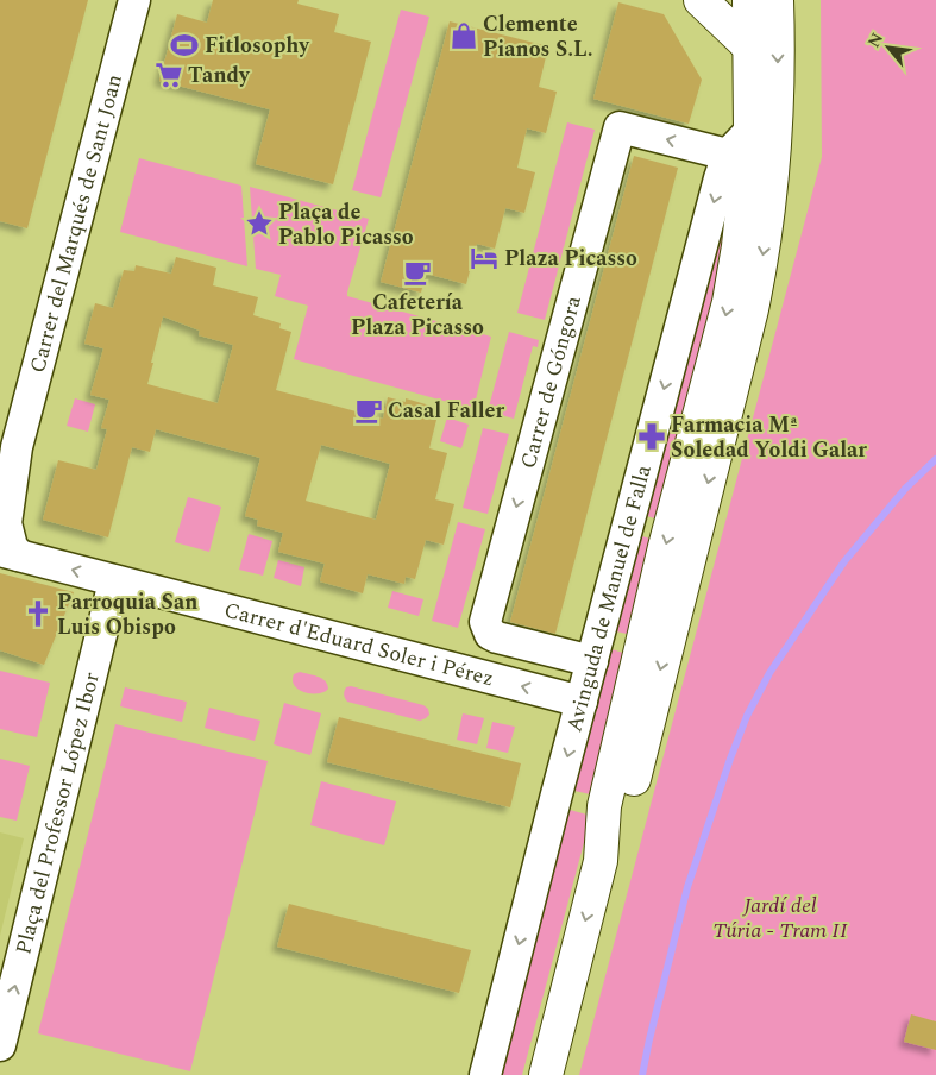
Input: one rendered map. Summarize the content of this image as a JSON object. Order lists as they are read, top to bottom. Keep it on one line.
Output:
{"streets":{"main road":["Avinguda de Manuel de Falla"],"street":["Carrer del Marqués de Sant Joan","Carrer de Góngora","Carrer d'Eduard Soler i Pérez","Plaça del Professor López Ibor"]},"crossings":[["Carrer del Marqués de Sant Joan","Carrer d'Eduard Soler i Pérez"],["Carrer de Góngora","Avinguda de Manuel de Falla"],["Carrer de Góngora","Carrer d'Eduard Soler i Pérez"],["Avinguda de Manuel de Falla","Carrer d'Eduard Soler i Pérez"],["Carrer d'Eduard Soler i Pérez","Plaça del Professor López Ibor"]],"one_way":["Carrer de Góngora","Avinguda de Manuel de Falla","Carrer d'Eduard Soler i Pérez","Plaça del Professor López Ibor"],"parks":["Jardí del Túria - Tram II"],"places":{"shop":["Clemente Pianos S.L."],"sports":["Fitlosophy"],"supermarket":["Tandy"],"place":["Plaça de Pablo Picasso"],"hotel":["Plaza Picasso"],"cafe":["Cafetería Plaza Picasso","Casal Faller"],"pharmacy":["Farmacia Mª Soledad Yoldi Galar"],"church":["Parroquia San Luis Obispo"]},"north":"top left"}
